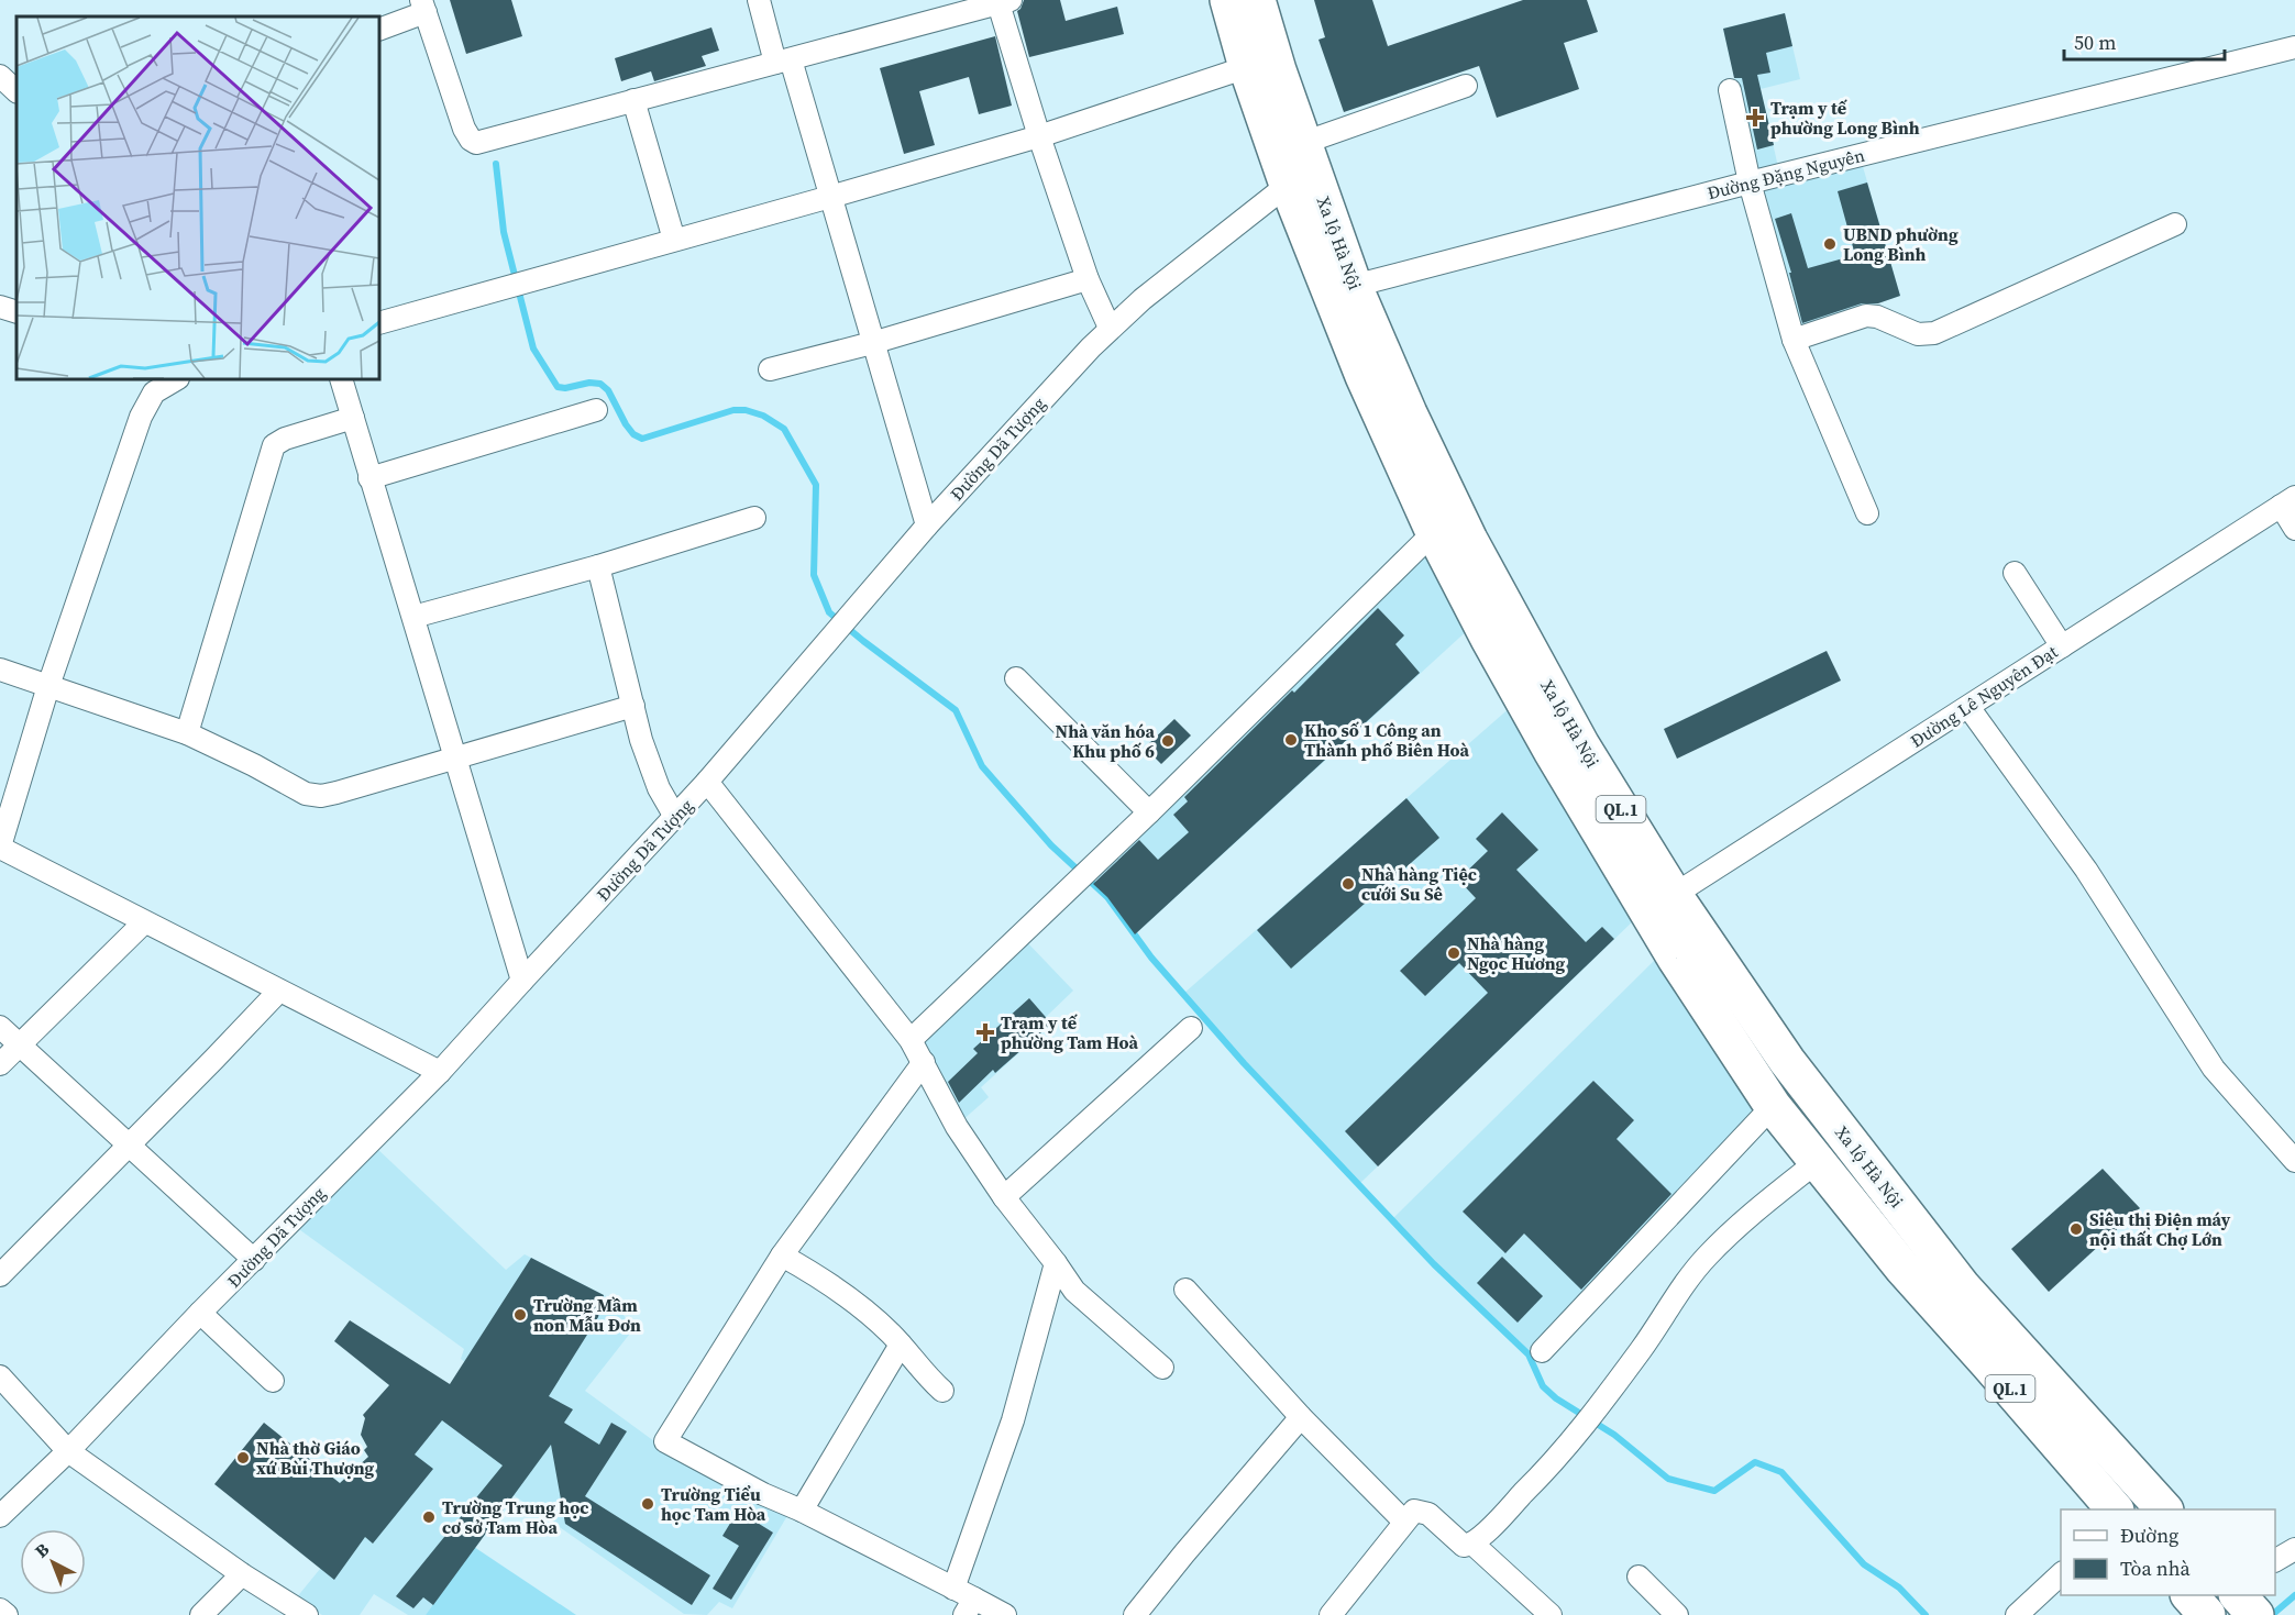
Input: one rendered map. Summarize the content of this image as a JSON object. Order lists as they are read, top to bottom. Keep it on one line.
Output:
{"streets":{"highway":["Xa lộ Hà Nội","QL.1"],"street":["Đường Đặng Nguyên","Đường Dã Tượng","Đường Lê Nguyên Đạt"]},"crossings":[["Đường Đặng Nguyên","Xa lộ Hà Nội"],["Xa lộ Hà Nội","Đường Lê Nguyên Đạt"]],"places":{"health":["Trạm y tế phường Long Bình","Trạm y tế phường Tam Hoà"],"other":["UBND phường Long Bình","Kho số 1 Công an Thành phố Biên Hoà","Nhà văn hóa Khu phố 6","Nhà hàng Tiệc cưới Su Sê","Nhà hàng Ngọc Hương","Siêu thị Điện máy nội thất Chợ Lớn","Trường Mầm non Mẫu Đơn","Nhà thờ Giáo xứ Bùi Thượng","Trường Tiểu học Tam Hòa","Trường Trung học cơ sở Tam Hòa"]},"legend":["Đường","Tòa nhà"],"scale_bar":"50 m","north":"top left"}
